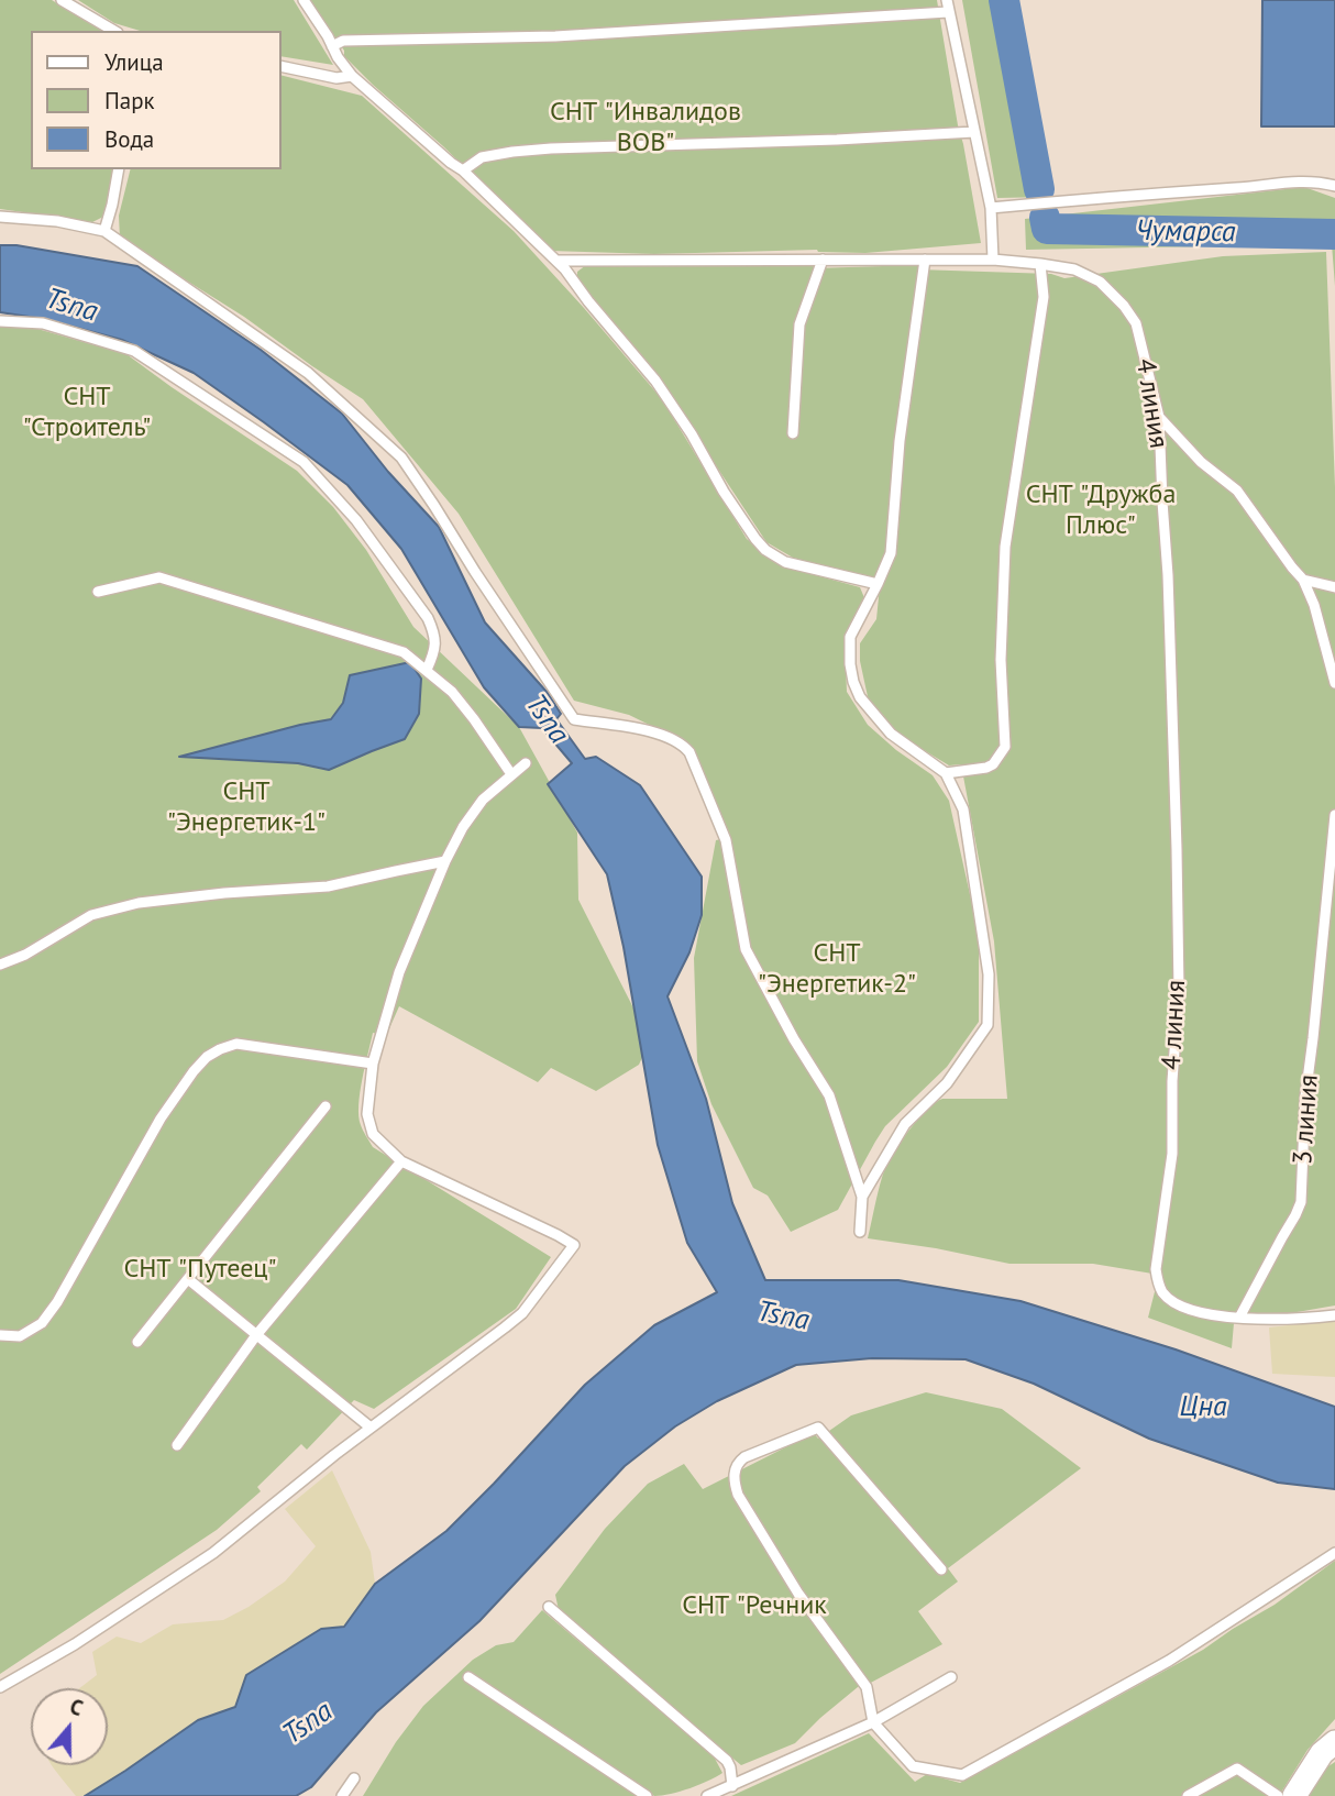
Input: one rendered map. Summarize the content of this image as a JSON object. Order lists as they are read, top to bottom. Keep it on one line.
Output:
{"streets":{"lane":["4 линия","3 линия"]},"crossings":[["4 линия","3 линия"]],"water":["Чумарса","Tsna","Цна"],"parks":["СНТ \"Инвалидов ВОВ\"","СНТ \"Строитель\"","СНТ \"Дружба Плюс\"","СНТ \"Энергетик-1\"","СНТ \"Энергетик-2\"","СНТ \"Путеец\"","СНТ \"Речник"],"legend":["Улица","Парк","Вода"],"north":"top"}
